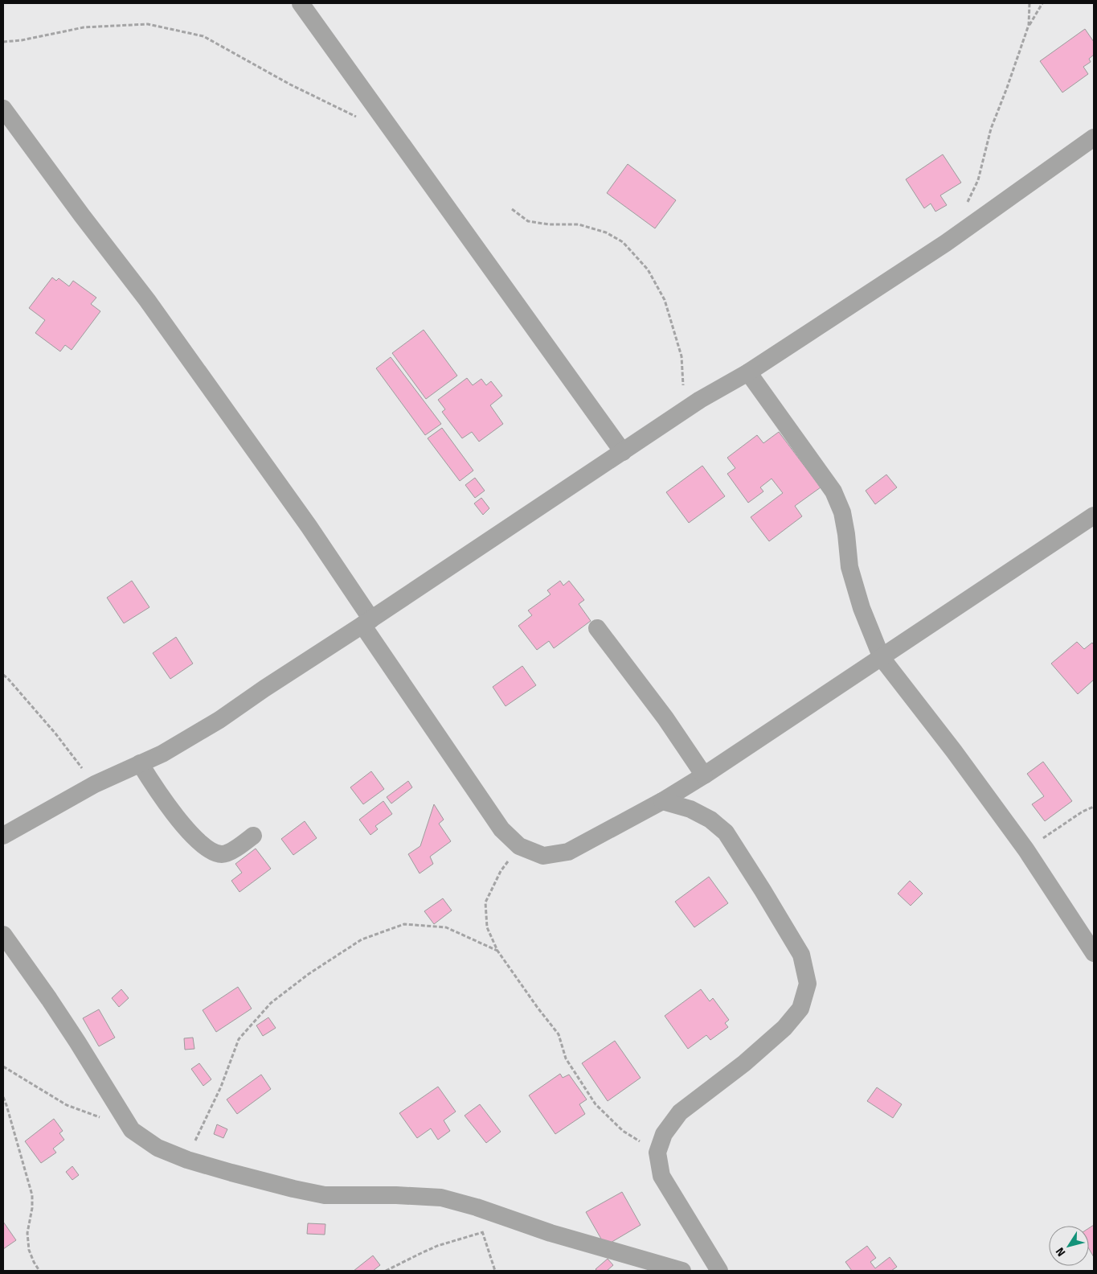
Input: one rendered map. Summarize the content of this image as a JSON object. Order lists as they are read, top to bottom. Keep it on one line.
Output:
{"north":"bottom left"}
